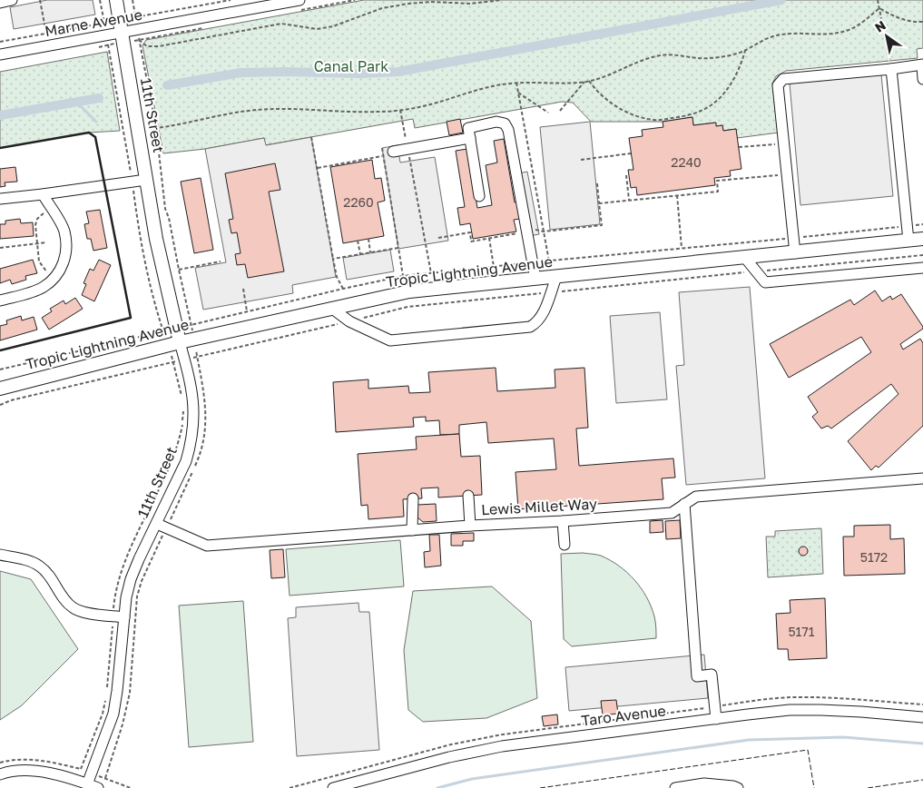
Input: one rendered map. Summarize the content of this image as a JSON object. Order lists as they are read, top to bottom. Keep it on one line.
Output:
{"streets":{"main road":["11th Street","Tropic Lightning Avenue"],"street":["Marne Avenue","Lewis Millet Way","Taro Avenue"]},"crossings":[["Marne Avenue","11th Street"],["11th Street","Tropic Lightning Avenue"],["11th Street","Lewis Millet Way"]],"parks":["Canal Park"],"house_numbers":["2240","2260","5172","5171"],"north":"top left"}
